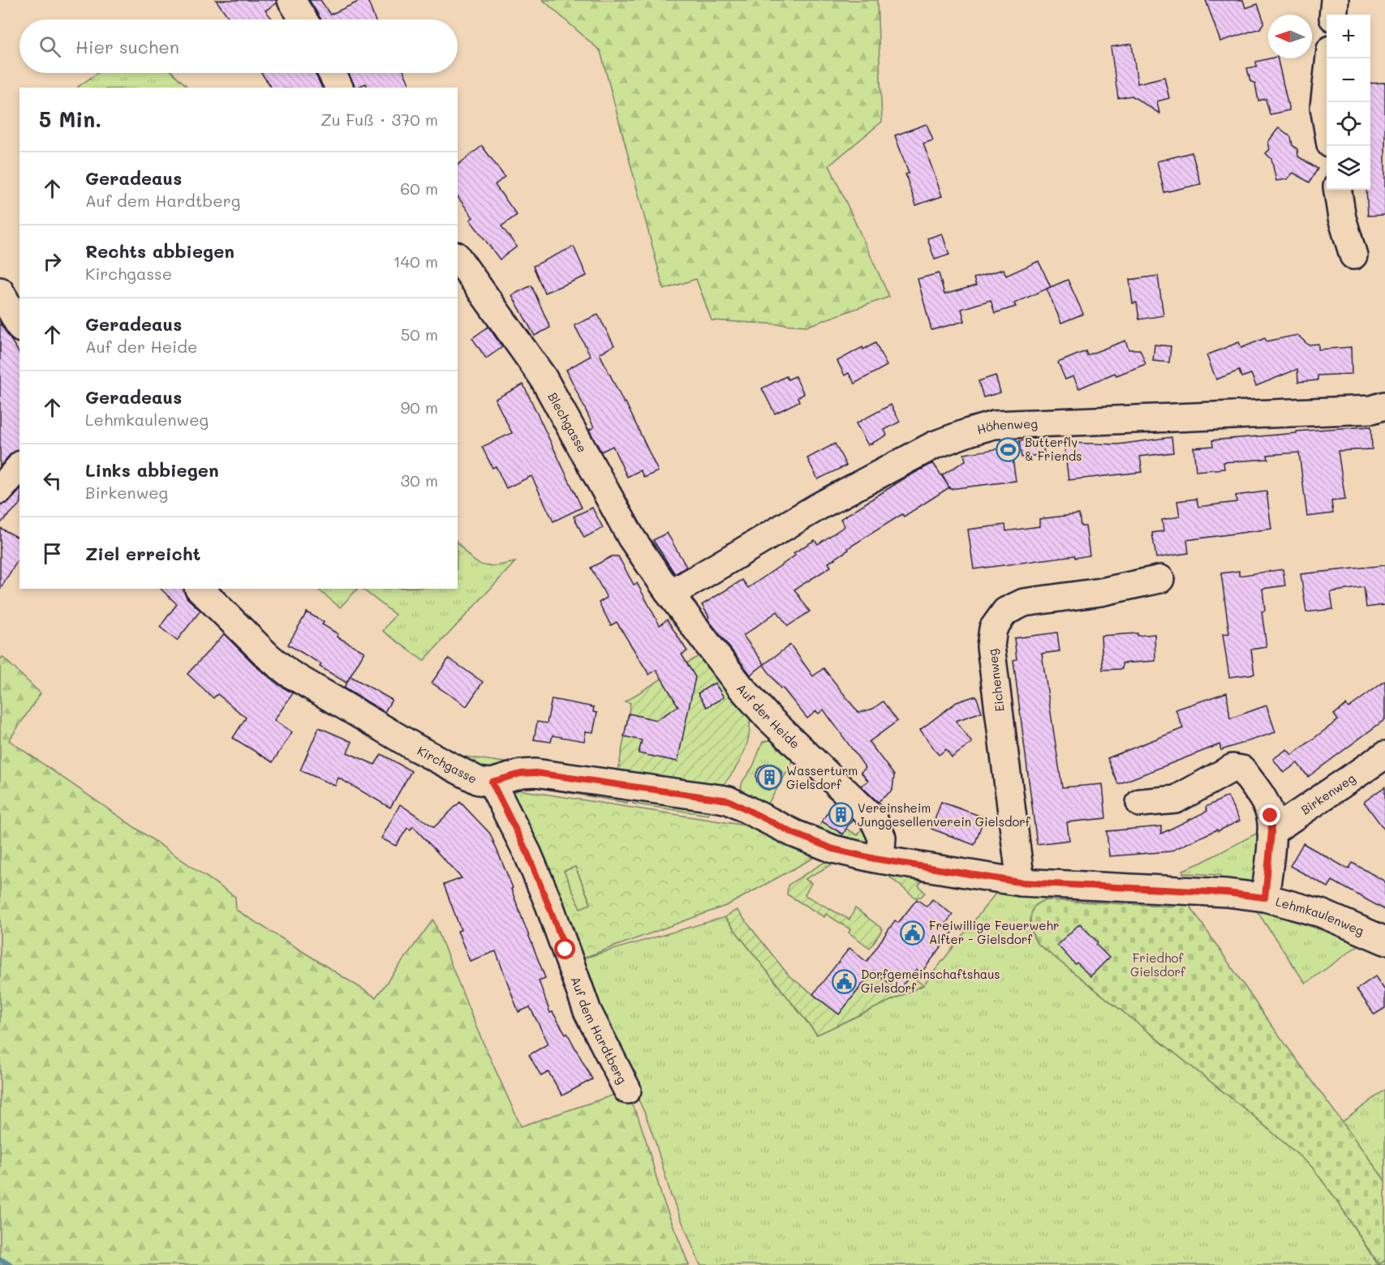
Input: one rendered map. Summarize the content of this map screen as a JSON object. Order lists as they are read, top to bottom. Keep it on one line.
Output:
{"streets":{"street":["Blechgasse","Höhenweg","Eichenweg","Auf der Heide","Kirchgasse","Birkenweg","Lehmkaulenweg","Auf dem Hardtberg"]},"crossings":[["Blechgasse","Höhenweg"],["Blechgasse","Auf der Heide"],["Höhenweg","Auf der Heide"],["Eichenweg","Lehmkaulenweg"],["Auf der Heide","Kirchgasse"],["Kirchgasse","Auf dem Hardtberg"]],"parks":["Friedhof Gielsdorf"],"places":{"sports":["Butterfly & Friends"],"building":["Wasserturm Gielsdorf","Vereinsheim Junggesellenverein Gielsdorf"],"public building":["Freiwillige Feuerwehr Alfter - Gielsdorf","Dorfgemeinschaftshaus Gielsdorf"]},"north":"left","page":{"map_buttons":["+","−"],"search":"Hier suchen","heading":["5 Min.","Zu Fuß · 370 m"],"list":[["Geradeaus","Auf dem Hardtberg","60 m"],["Rechts abbiegen","Kirchgasse","140 m"],["Geradeaus","Auf der Heide","50 m"],["Geradeaus","Lehmkaulenweg","90 m"],["Links abbiegen","Birkenweg","30 m"],"Ziel erreicht"]}}
